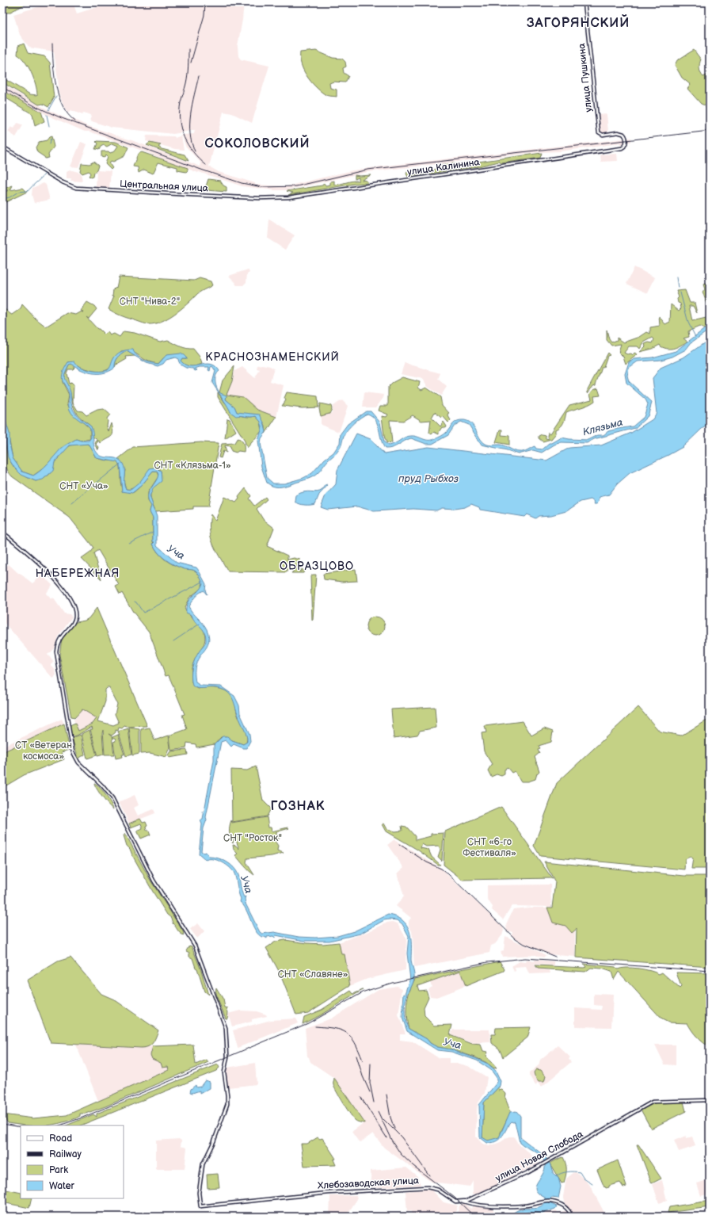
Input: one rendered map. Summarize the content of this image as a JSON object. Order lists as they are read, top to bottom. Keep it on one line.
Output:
{"streets":{"main road":["улица Пушкина","улица Калинина","Центральная улица","улица Новая Слобода","Хлебозаводская улица"]},"crossings":[["улица Пушкина","улица Калинина"],["улица Калинина","Центральная улица"],["улица Новая Слобода","Хлебозаводская улица"]],"districts":["ЗАГОРЯНСКИЙ","СОКОЛОВСКИЙ","КРАСНОЗНАМЕНСКИЙ","ОБРАЗЦОВО","НАБЕРЕЖНАЯ","ГОЗНАК"],"water":["Клязьма","пруд Рыбхоз","Уча"],"parks":["СНТ \"Нива-2\"","СНТ «Клязьма-1»","СНТ «Уча»","СТ «Ветеран космоса»","СНТ \"Росток\"","СНТ «6-го Фестиваля»","СНТ «Славяне»"],"legend":["Road","Railway","Park","Water"]}
